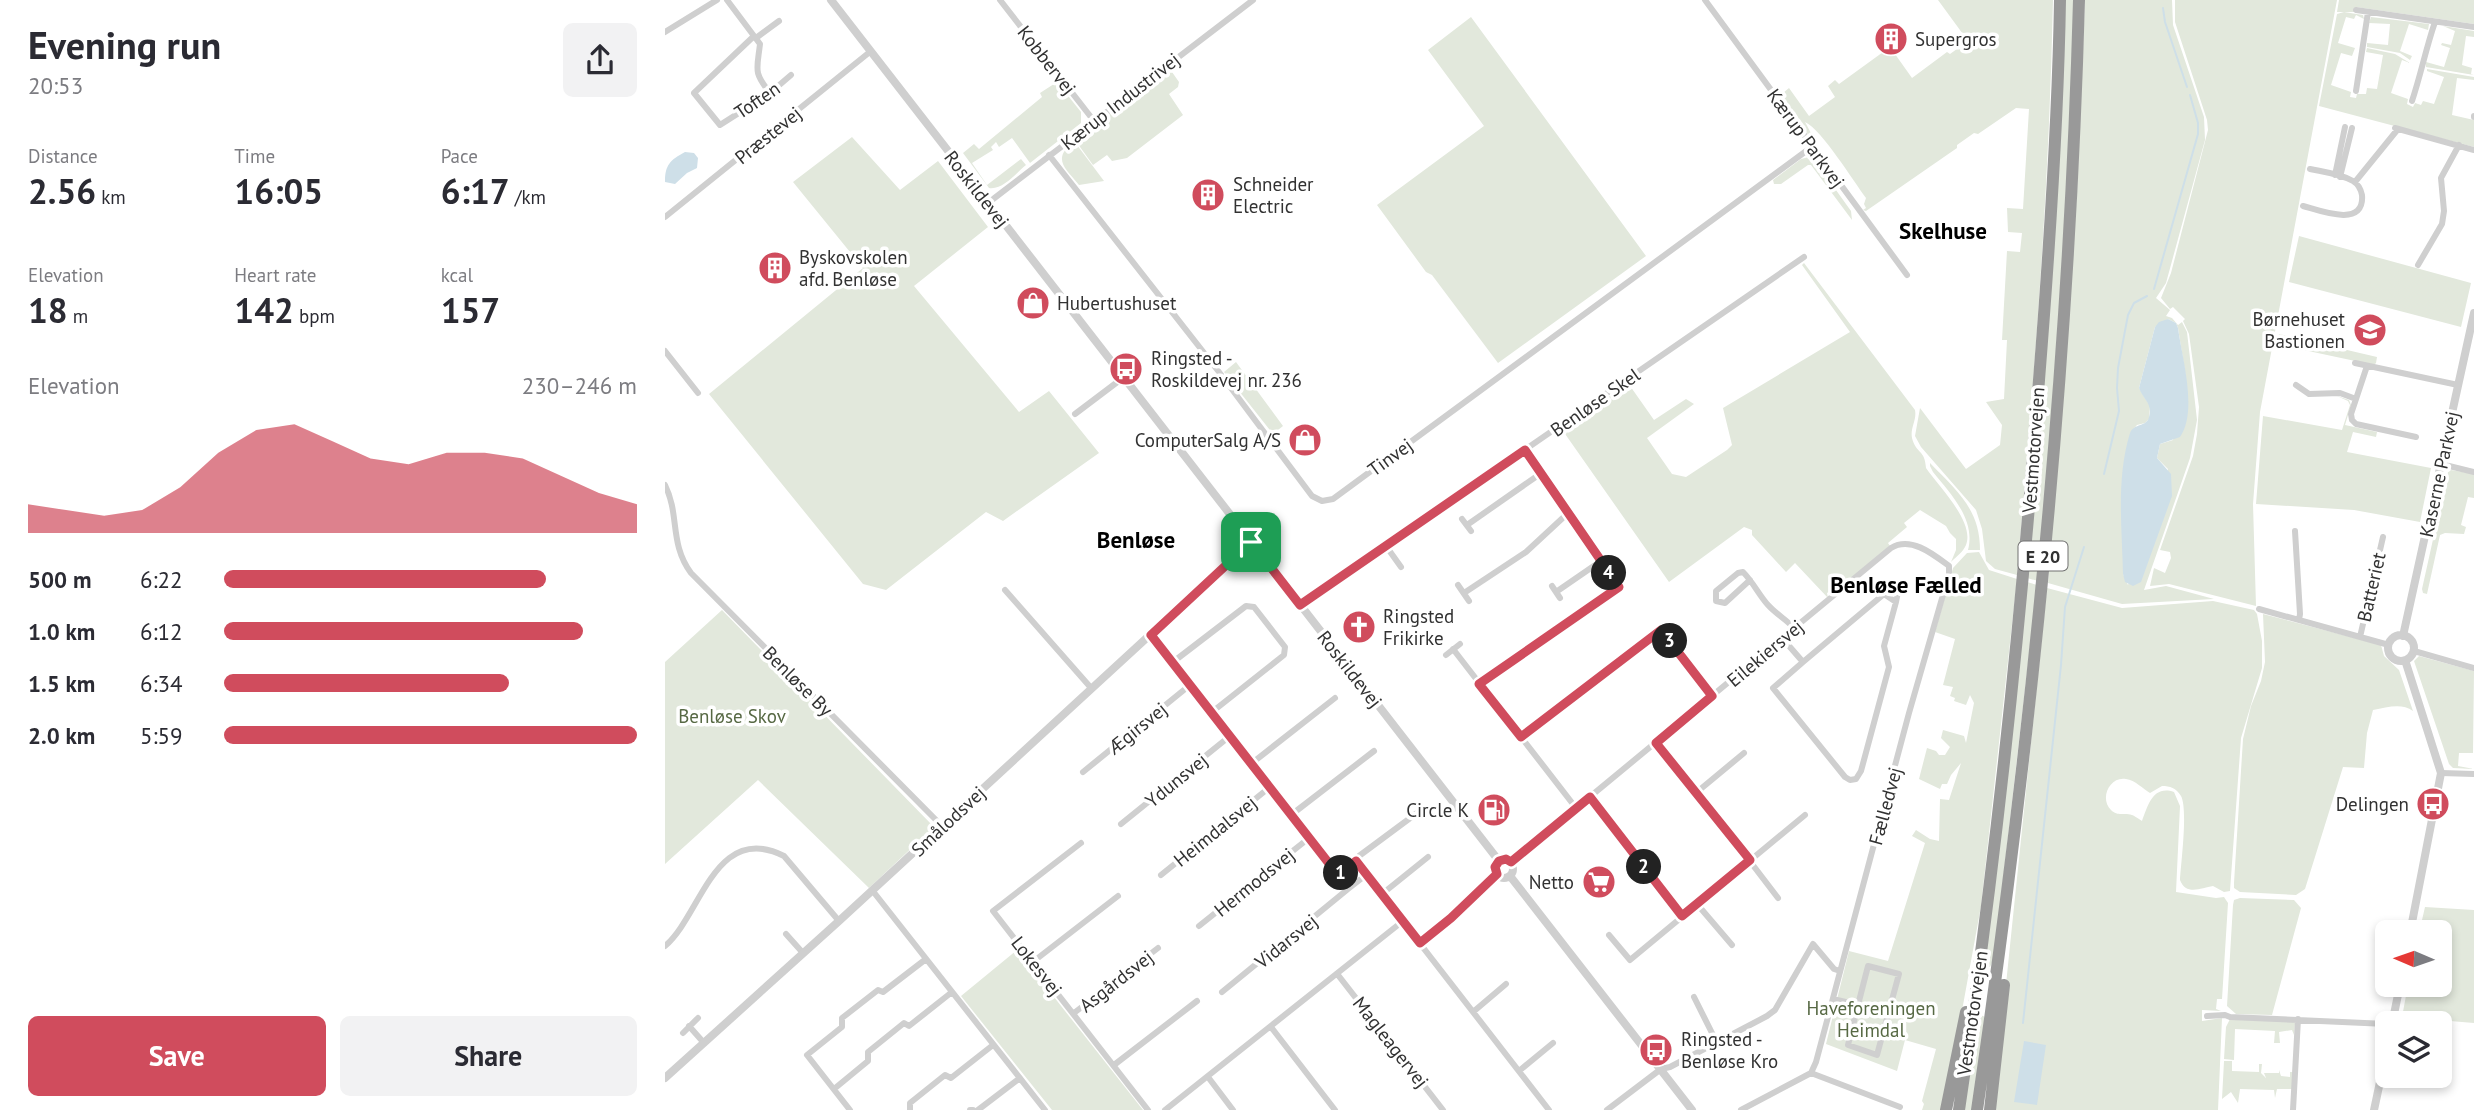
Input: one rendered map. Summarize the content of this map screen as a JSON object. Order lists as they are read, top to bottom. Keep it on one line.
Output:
{"streets":{"highway":["Vestmotorvejen","E 20"],"street":["Kobbervej","Toften","Kærup Industrivej","Præstevej","Kærup Parkvej","Roskildevej","Benløse Skel","Tinvej","Kaserne Parkvej","Batteriet","Eilekiersvej","Benløse By","Ægirsvej","Ydunsvej","Fælledvej","Smålodsvej","Heimdalsvej","Hermodsvej","Vidarsvej","Lokesvej","Asgårdsvej","Magleagervej"]},"crossings":[["Kobbervej","Kærup Industrivej"],["Kærup Industrivej","Roskildevej"],["Kærup Industrivej","Tinvej"],["Præstevej","Roskildevej"],["Kærup Parkvej","Tinvej"],["Roskildevej","Benløse Skel"],["Roskildevej","Eilekiersvej"],["Roskildevej","Smålodsvej"],["Kaserne Parkvej","Batteriet"],["Eilekiersvej","Fælledvej"],["Benløse By","Smålodsvej"],["Lokesvej","Asgårdsvej"]],"districts":["Skelhuse","Benløse","Benløse Fælled"],"parks":["Benløse Skov","Haveforeningen Heimdal"],"places":{"building":["Supergros","Schneider Electric","Byskovskolen afd. Benløse"],"shop":["Hubertushuset","ComputerSalg A/S"],"school or university":["Børnehuset Bastionen"],"bus stop":["Ringsted - Roskildevej nr. 236","Delingen","Ringsted - Benløse Kro"],"church":["Ringsted Frikirke"],"fuel station":["Circle K"],"supermarket":["Netto"]},"north":"left","page":{"heading":["Evening run","20:53"],"stats":[["Distance","2.56 km"],["Time","16:05"],["Pace","6:17 /km"],["Elevation","18 m"],["Heart rate","142 bpm"],["kcal","157"]],"chart":["Elevation","230–246 m"],"list":[{"name":"500 m","note":"6:22"},{"name":"1.0 km","note":"6:12"},{"name":"1.5 km","note":"6:34"},{"name":"2.0 km","note":"5:59"}],"pins":["4","3","2","1"],"buttons":["Save","Share"]}}
